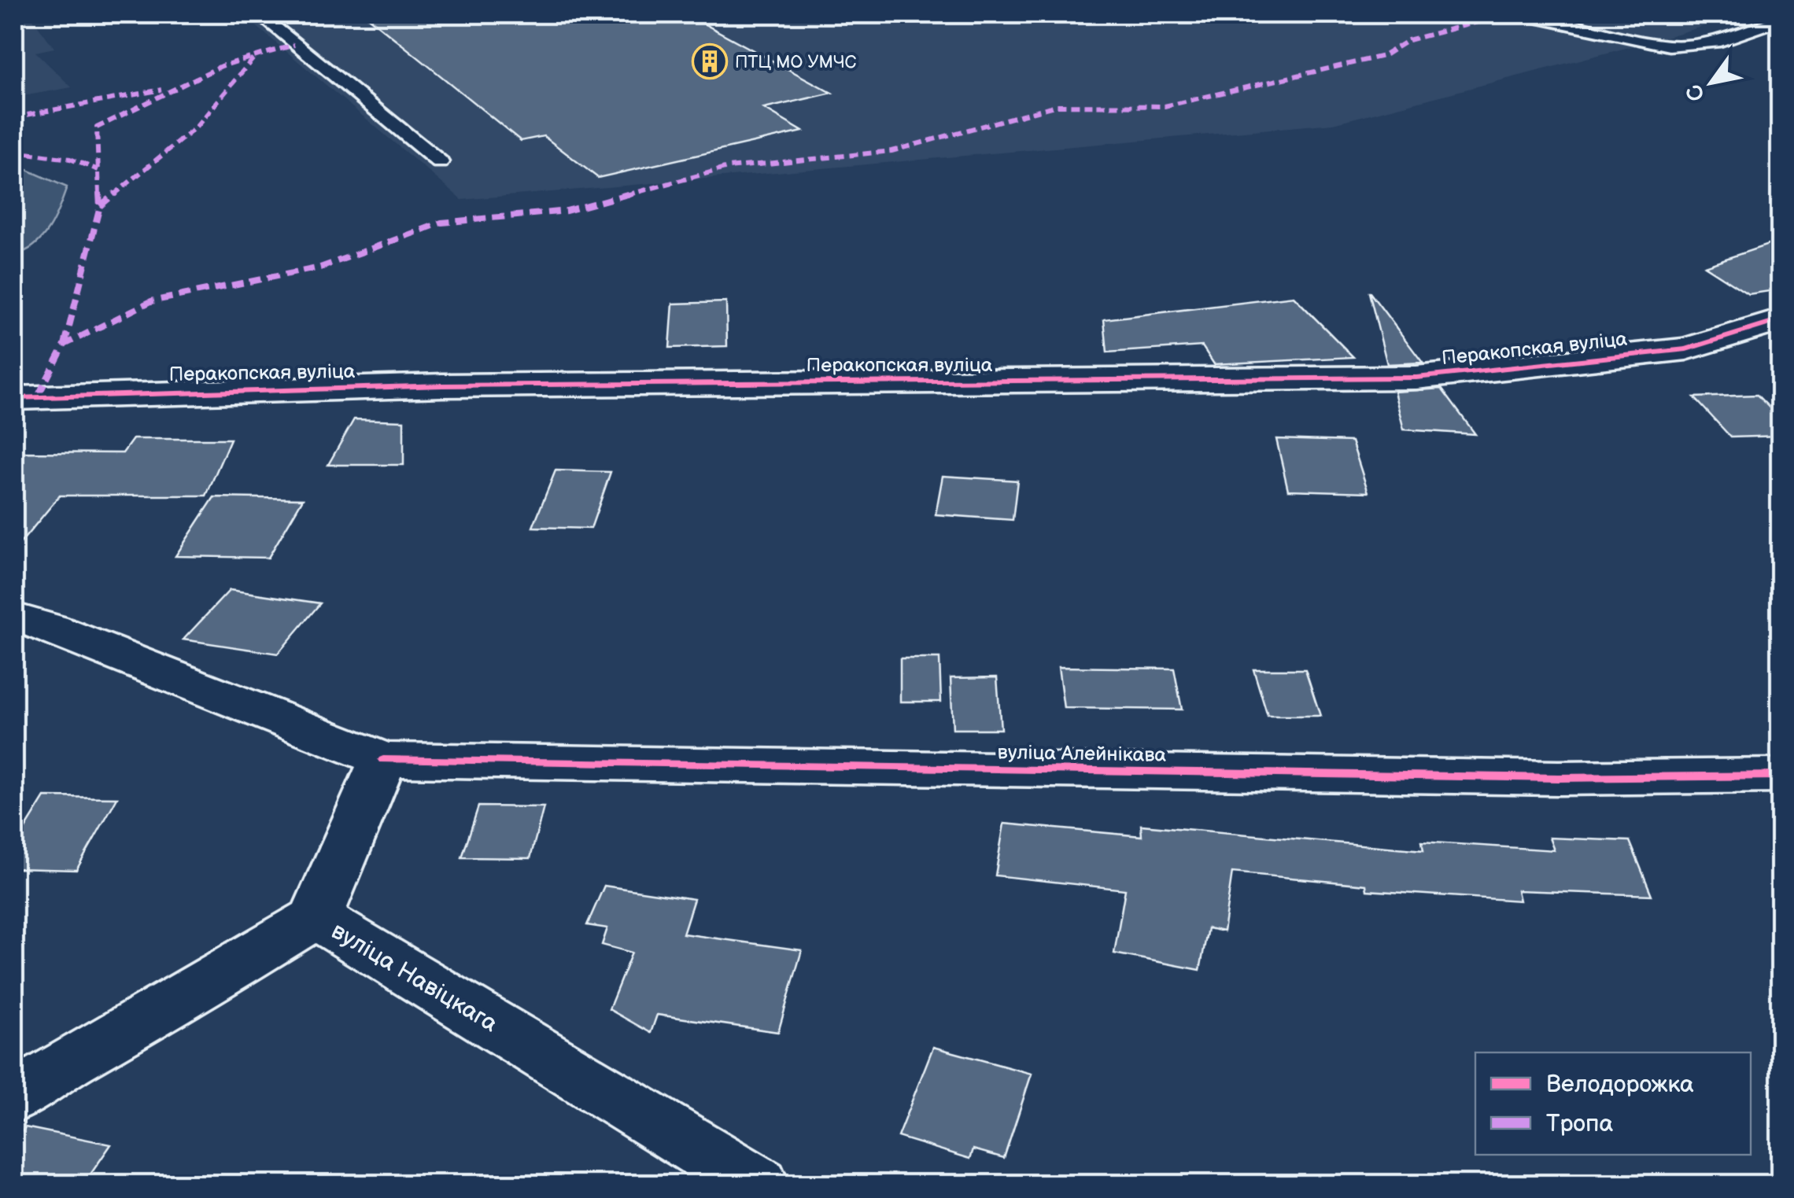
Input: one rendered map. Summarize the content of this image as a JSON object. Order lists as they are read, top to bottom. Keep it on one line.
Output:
{"streets":{"street":["Перакопская вуліца","вуліца Алейнікава","вуліца Навіцкага"]},"crossings":[["вуліца Алейнікава","вуліца Навіцкага"]],"places":{"building":["ПТЦ МО УМЧС"]},"legend":["Велодорожка","Тропа"],"north":"bottom left"}
